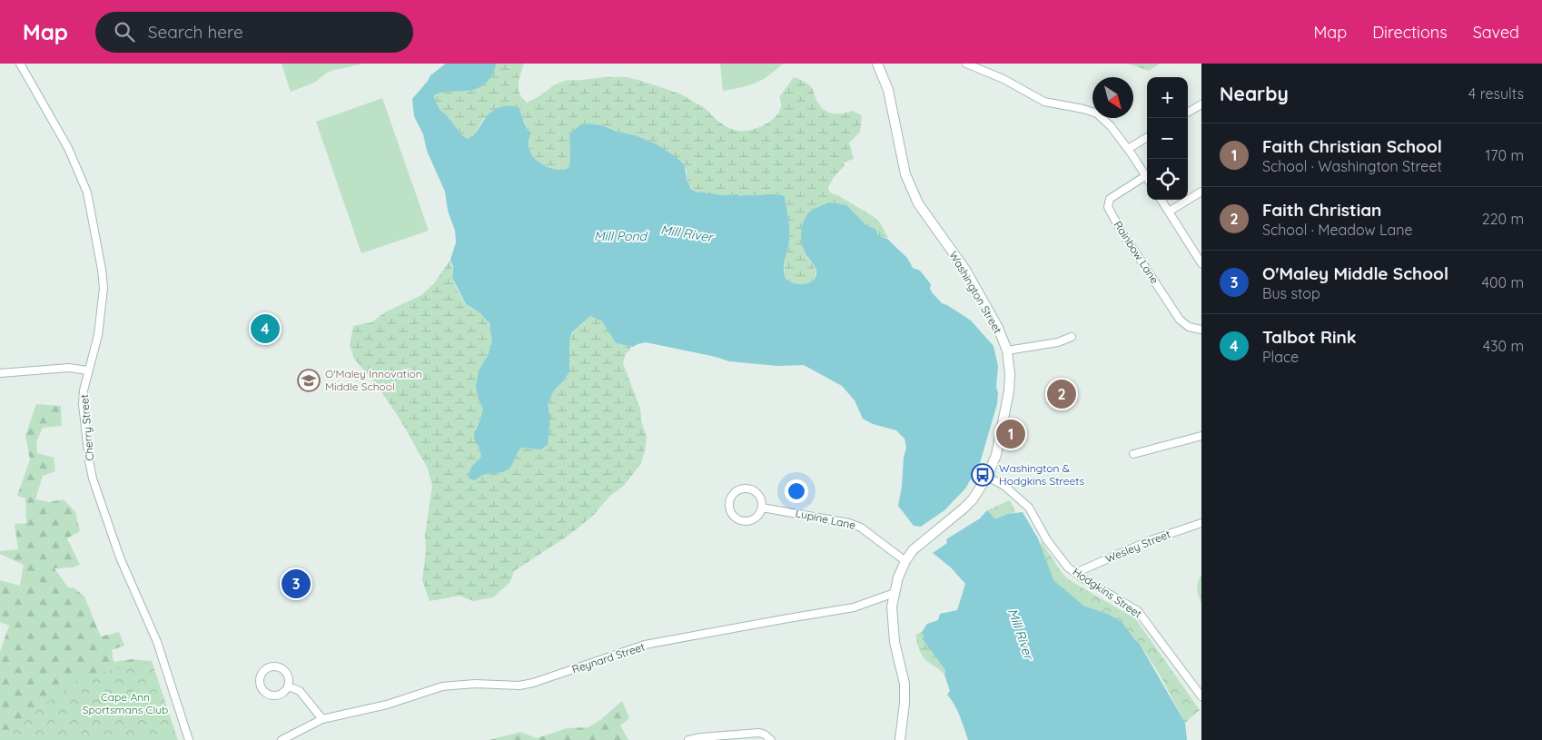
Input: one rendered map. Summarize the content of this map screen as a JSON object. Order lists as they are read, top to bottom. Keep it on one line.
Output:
{"streets":{"main road":["Washington Street"],"street":["Rainbow Lane","Cherry Street","Lupine Lane","Wesley Street","Hodgkins Street","Reynard Street"]},"crossings":[["Washington Street","Lupine Lane"],["Washington Street","Hodgkins Street"],["Washington Street","Reynard Street"],["Wesley Street","Hodgkins Street"]],"water":["Mill River","Mill Pond"],"parks":["Cape Ann Sportsmans Club"],"places":{"school or university":["O'Maley Innovation Middle School"],"bus stop":["Washington & Hodgkins Streets"]},"north":"bottom right","page":{"header":"Map","search":"Search here","nav":["Map","Directions","Saved"],"heading":["Nearby","4 results"],"map_buttons":["+","−"],"list":[{"mark":"1","name":"Faith Christian School","note":"School · Washington Street","value":"170 m"},{"mark":"2","name":"Faith Christian","note":"School · Meadow Lane","value":"220 m"},{"mark":"3","name":"O'Maley Middle School","note":"Bus stop","value":"400 m"},{"mark":"4","name":"Talbot Rink","note":"Place","value":"430 m"}],"pins":["4","2","1","3"]}}
